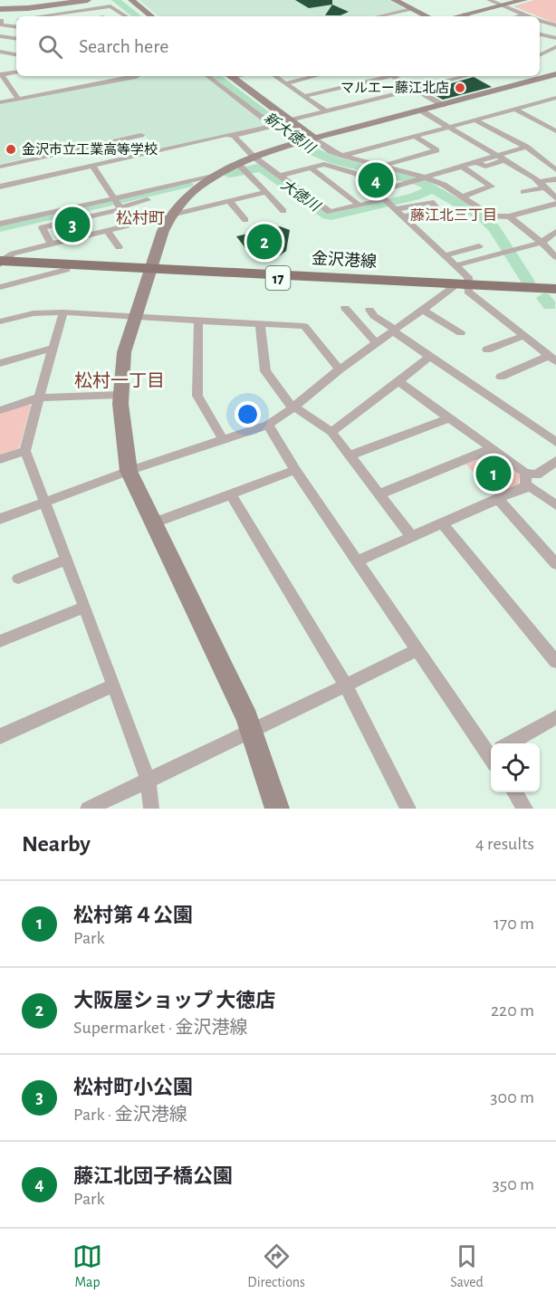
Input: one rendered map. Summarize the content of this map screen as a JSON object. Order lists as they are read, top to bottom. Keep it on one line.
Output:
{"streets":{"main road":["金沢港線","17"]},"districts":["藤江北三丁目","松村町","松村一丁目"],"water":["新大徳川","大徳川"],"places":["マルエー藤江北店","金沢市立工業高等学校"],"page":{"search":"Search here","pins":["4","3","2","1"],"heading":["Nearby","4 results"],"list":[{"mark":"1","name":"松村第４公園","note":"Park","value":"170 m"},{"mark":"2","name":"大阪屋ショップ 大徳店","note":"Supermarket · 金沢港線","value":"220 m"},{"mark":"3","name":"松村町小公園","note":"Park · 金沢港線","value":"300 m"},{"mark":"4","name":"藤江北団子橋公園","note":"Park","value":"350 m"}],"nav":["Map","Directions","Saved"]}}
